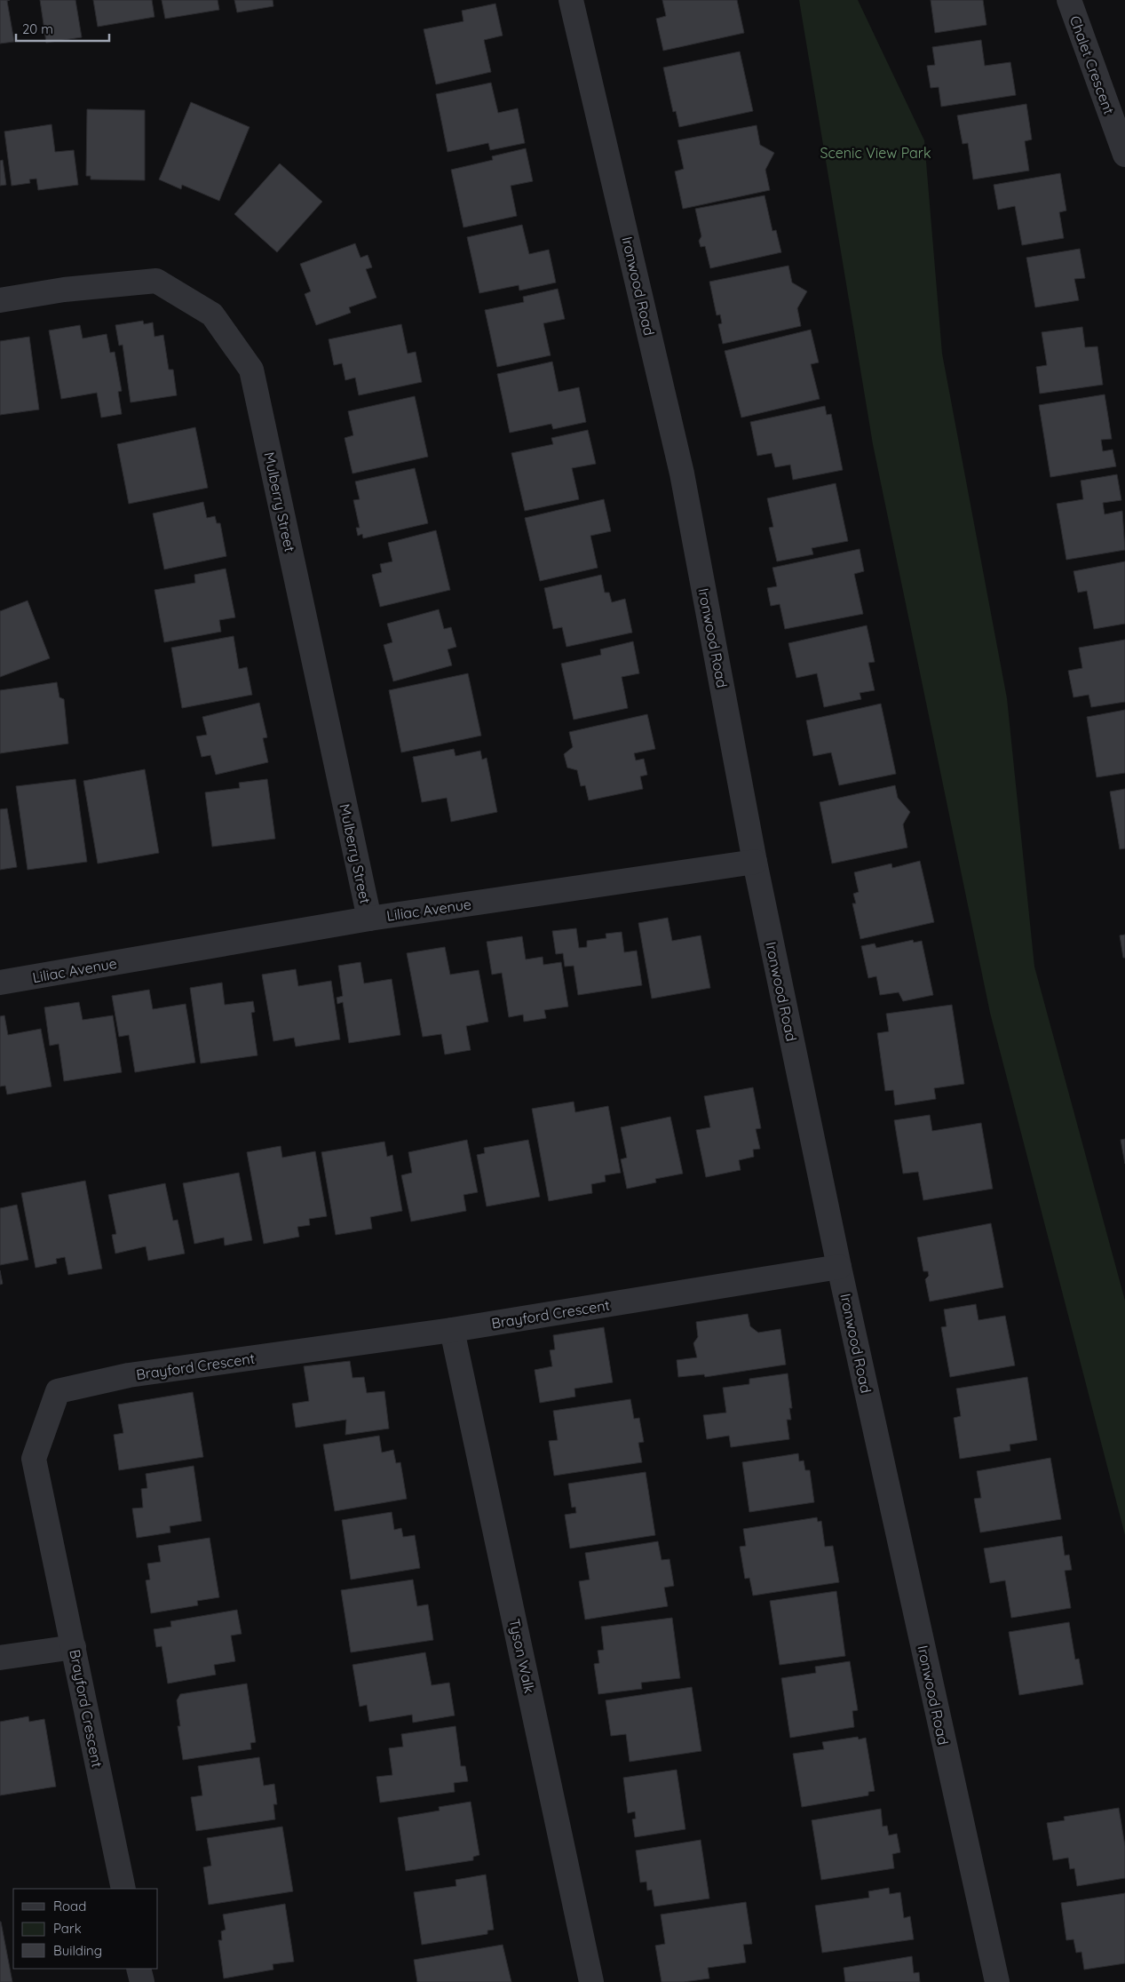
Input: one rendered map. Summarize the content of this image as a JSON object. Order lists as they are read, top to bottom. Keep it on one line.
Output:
{"streets":{"street":["Chalet Crescent","Ironwood Road","Mulberry Street","Liliac Avenue","Brayford Crescent","Tyson Walk"]},"crossings":[["Ironwood Road","Liliac Avenue"],["Ironwood Road","Brayford Crescent"],["Mulberry Street","Liliac Avenue"],["Brayford Crescent","Tyson Walk"]],"parks":["Scenic View Park"],"legend":["Road","Park","Building"],"scale_bar":"20 m"}
